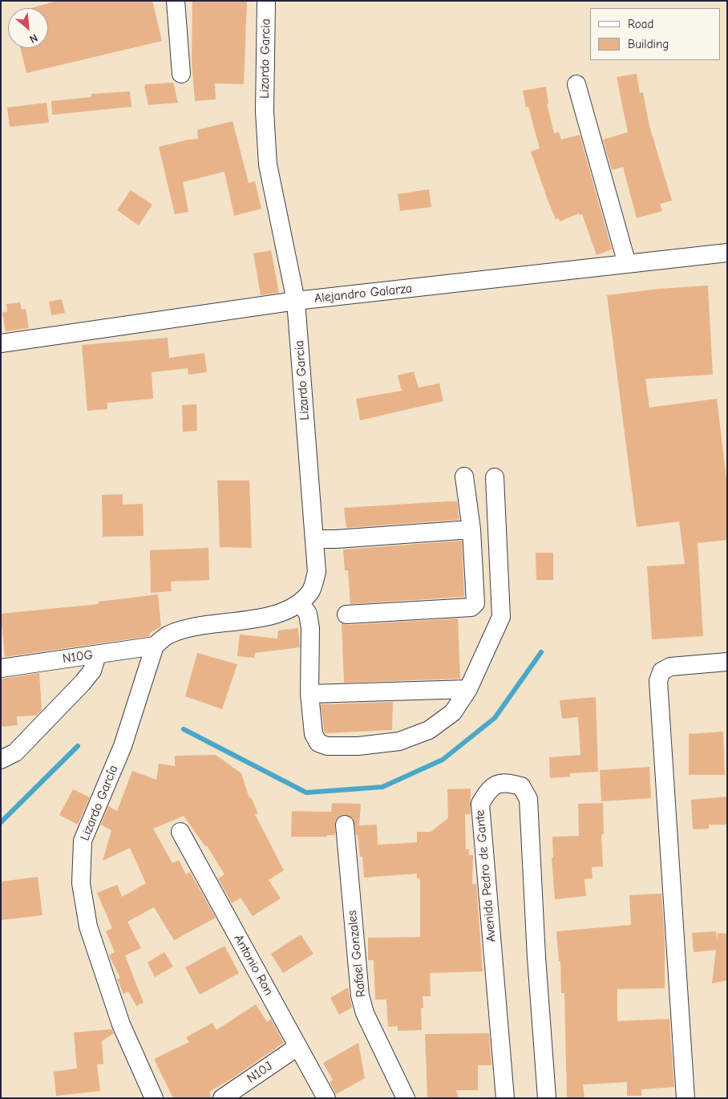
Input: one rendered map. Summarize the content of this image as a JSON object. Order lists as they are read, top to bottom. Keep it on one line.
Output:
{"streets":{"street":["Lizardo Garcia","Alejandro Galarza","N10G","Lizardo García","Avenida Pedro de Gante","Rafael Gonzales","Antonio Ron","N10J"]},"crossings":[["Lizardo Garcia","Alejandro Galarza"],["Lizardo Garcia","N10G"],["Lizardo Garcia","Lizardo García"],["N10G","Lizardo García"],["Antonio Ron","N10J"]],"legend":["Road","Building"],"north":"bottom right"}
